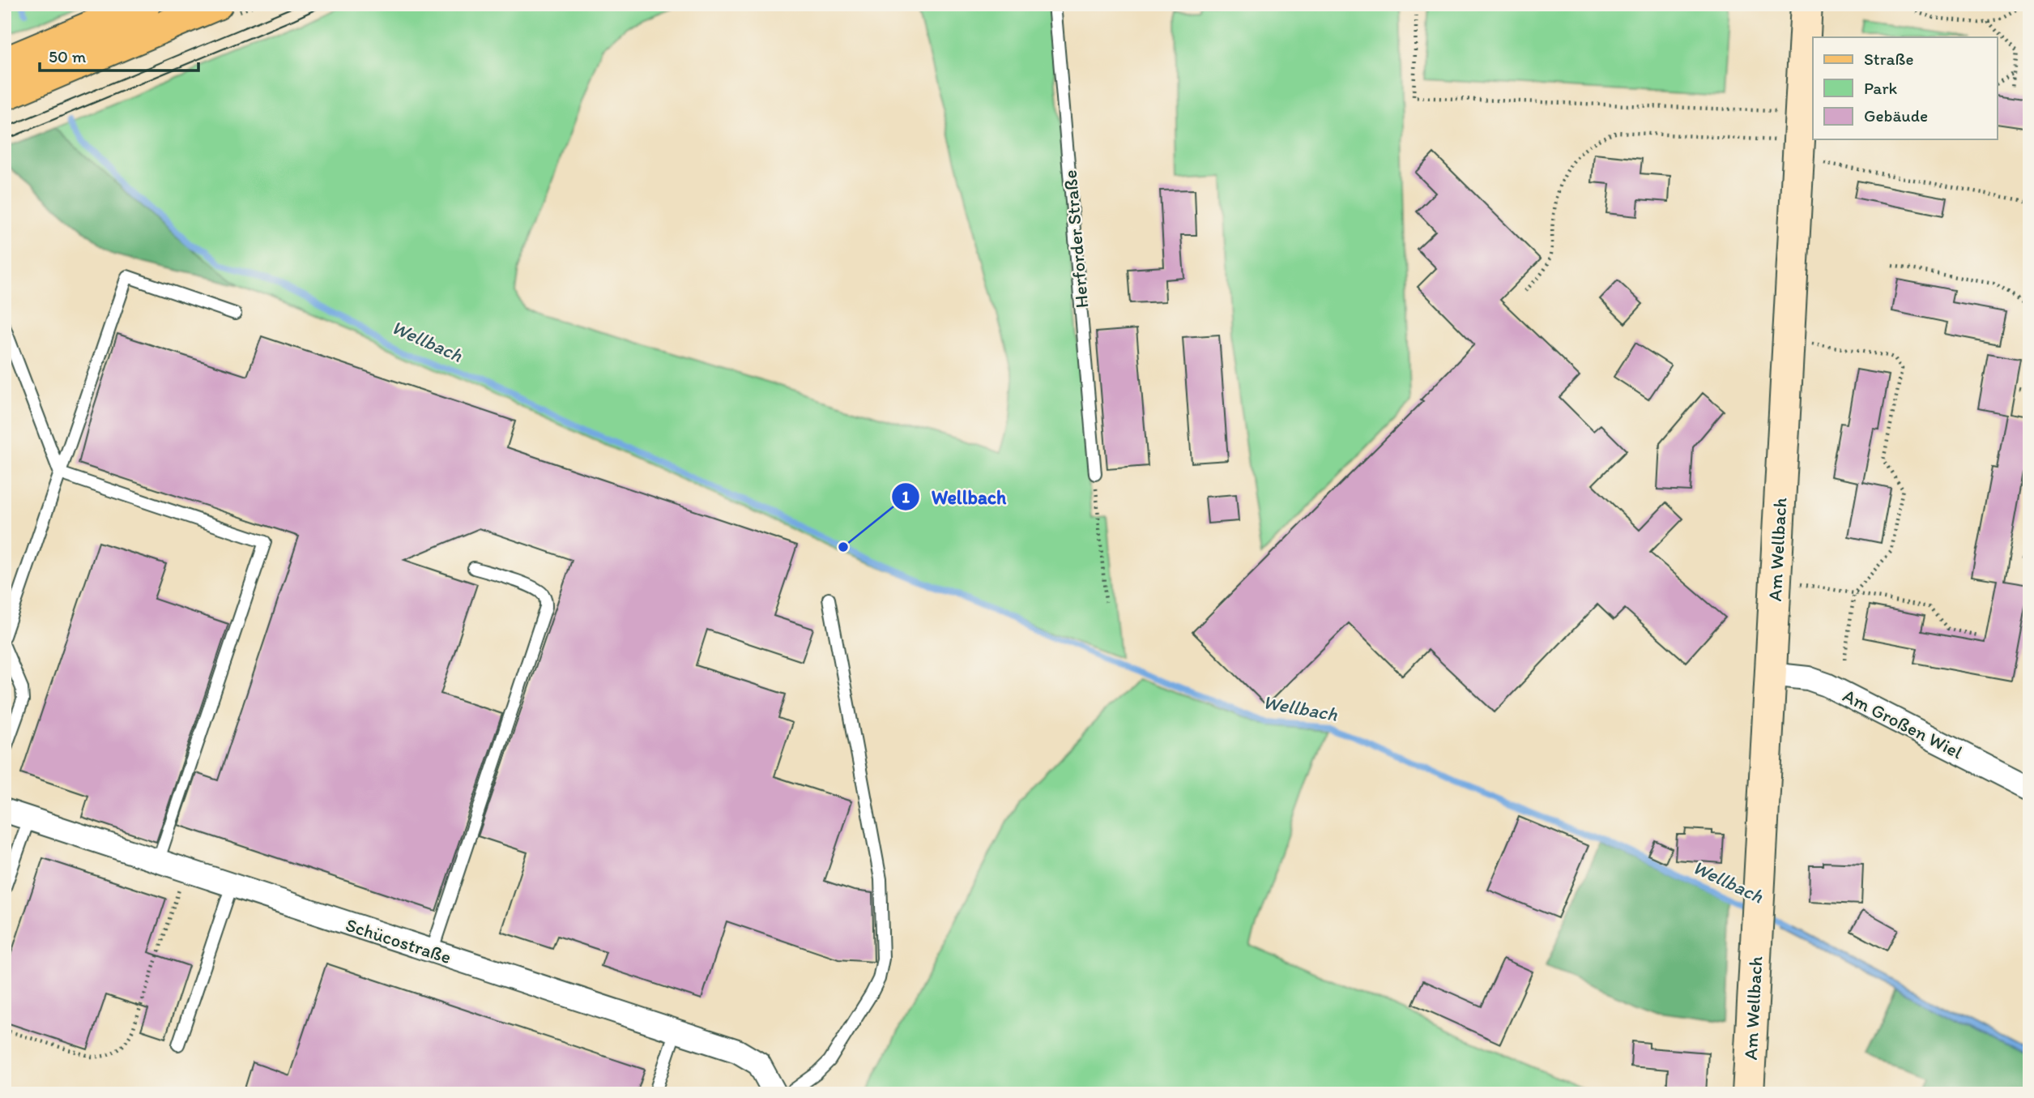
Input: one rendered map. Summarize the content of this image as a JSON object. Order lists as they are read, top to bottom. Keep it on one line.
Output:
{"streets":{"main road":["Am Wellbach"],"street":["Am Großen Wiel","Schücostraße"],"lane":["Herforder Straße"]},"crossings":[["Am Wellbach","Am Großen Wiel"]],"water":["Wellbach"],"places":["Wellbach"],"legend":["Straße","Park","Gebäude"],"scale_bar":"50 m"}
